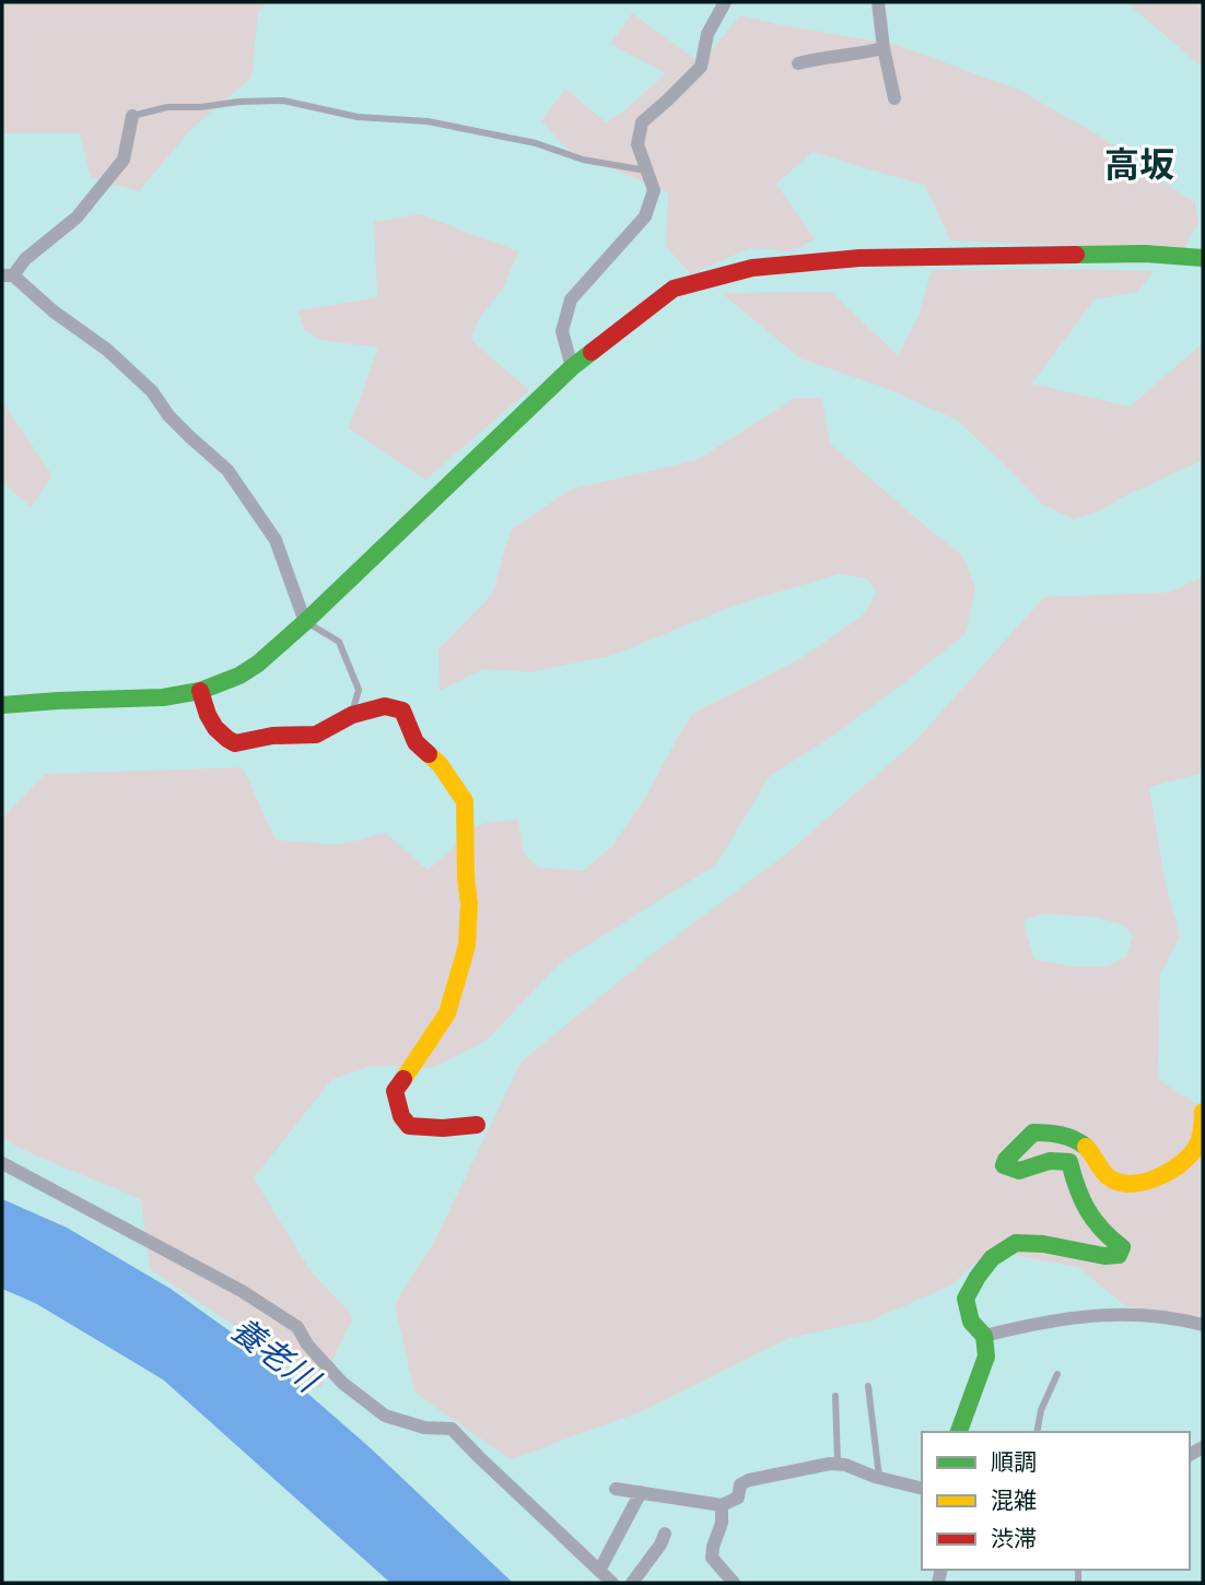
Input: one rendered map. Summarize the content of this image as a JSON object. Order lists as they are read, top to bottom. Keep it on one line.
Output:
{"districts":["高坂"],"water":["養老川"],"legend":["順調","混雑","渋滞"]}
